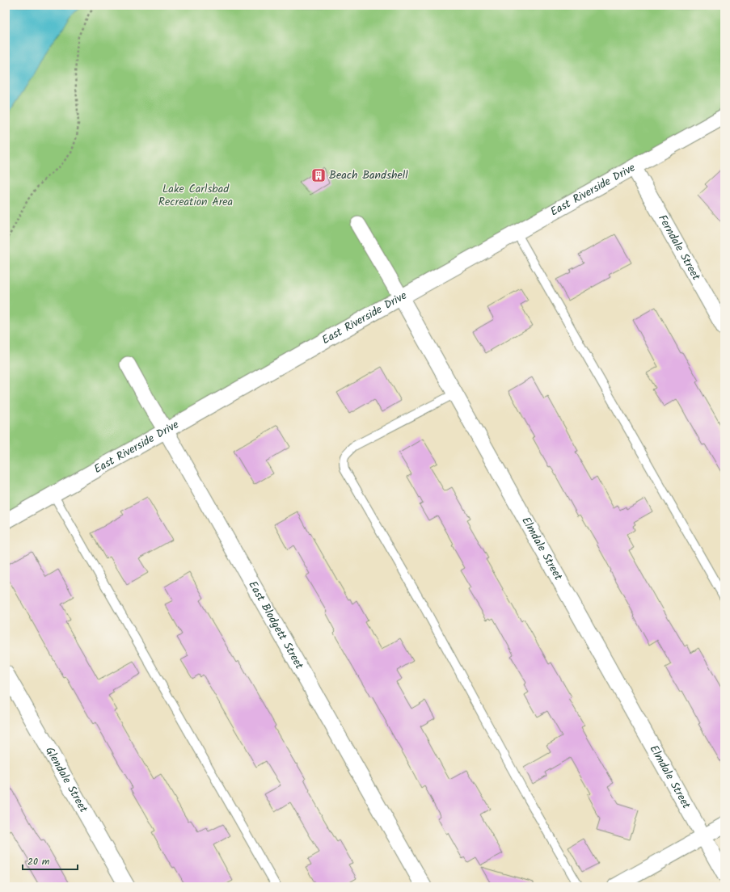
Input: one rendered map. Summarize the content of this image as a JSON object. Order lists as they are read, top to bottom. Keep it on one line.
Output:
{"streets":{"street":["East Riverside Drive","Ferndale Street","Elmdale Street","East Blodgett Street","Glendale Street"]},"crossings":[["East Riverside Drive","Ferndale Street"],["East Riverside Drive","Elmdale Street"],["East Riverside Drive","East Blodgett Street"]],"parks":["Lake Carlsbad Recreation Area"],"places":{"building":["Beach Bandshell"]},"scale_bar":"20 m"}
